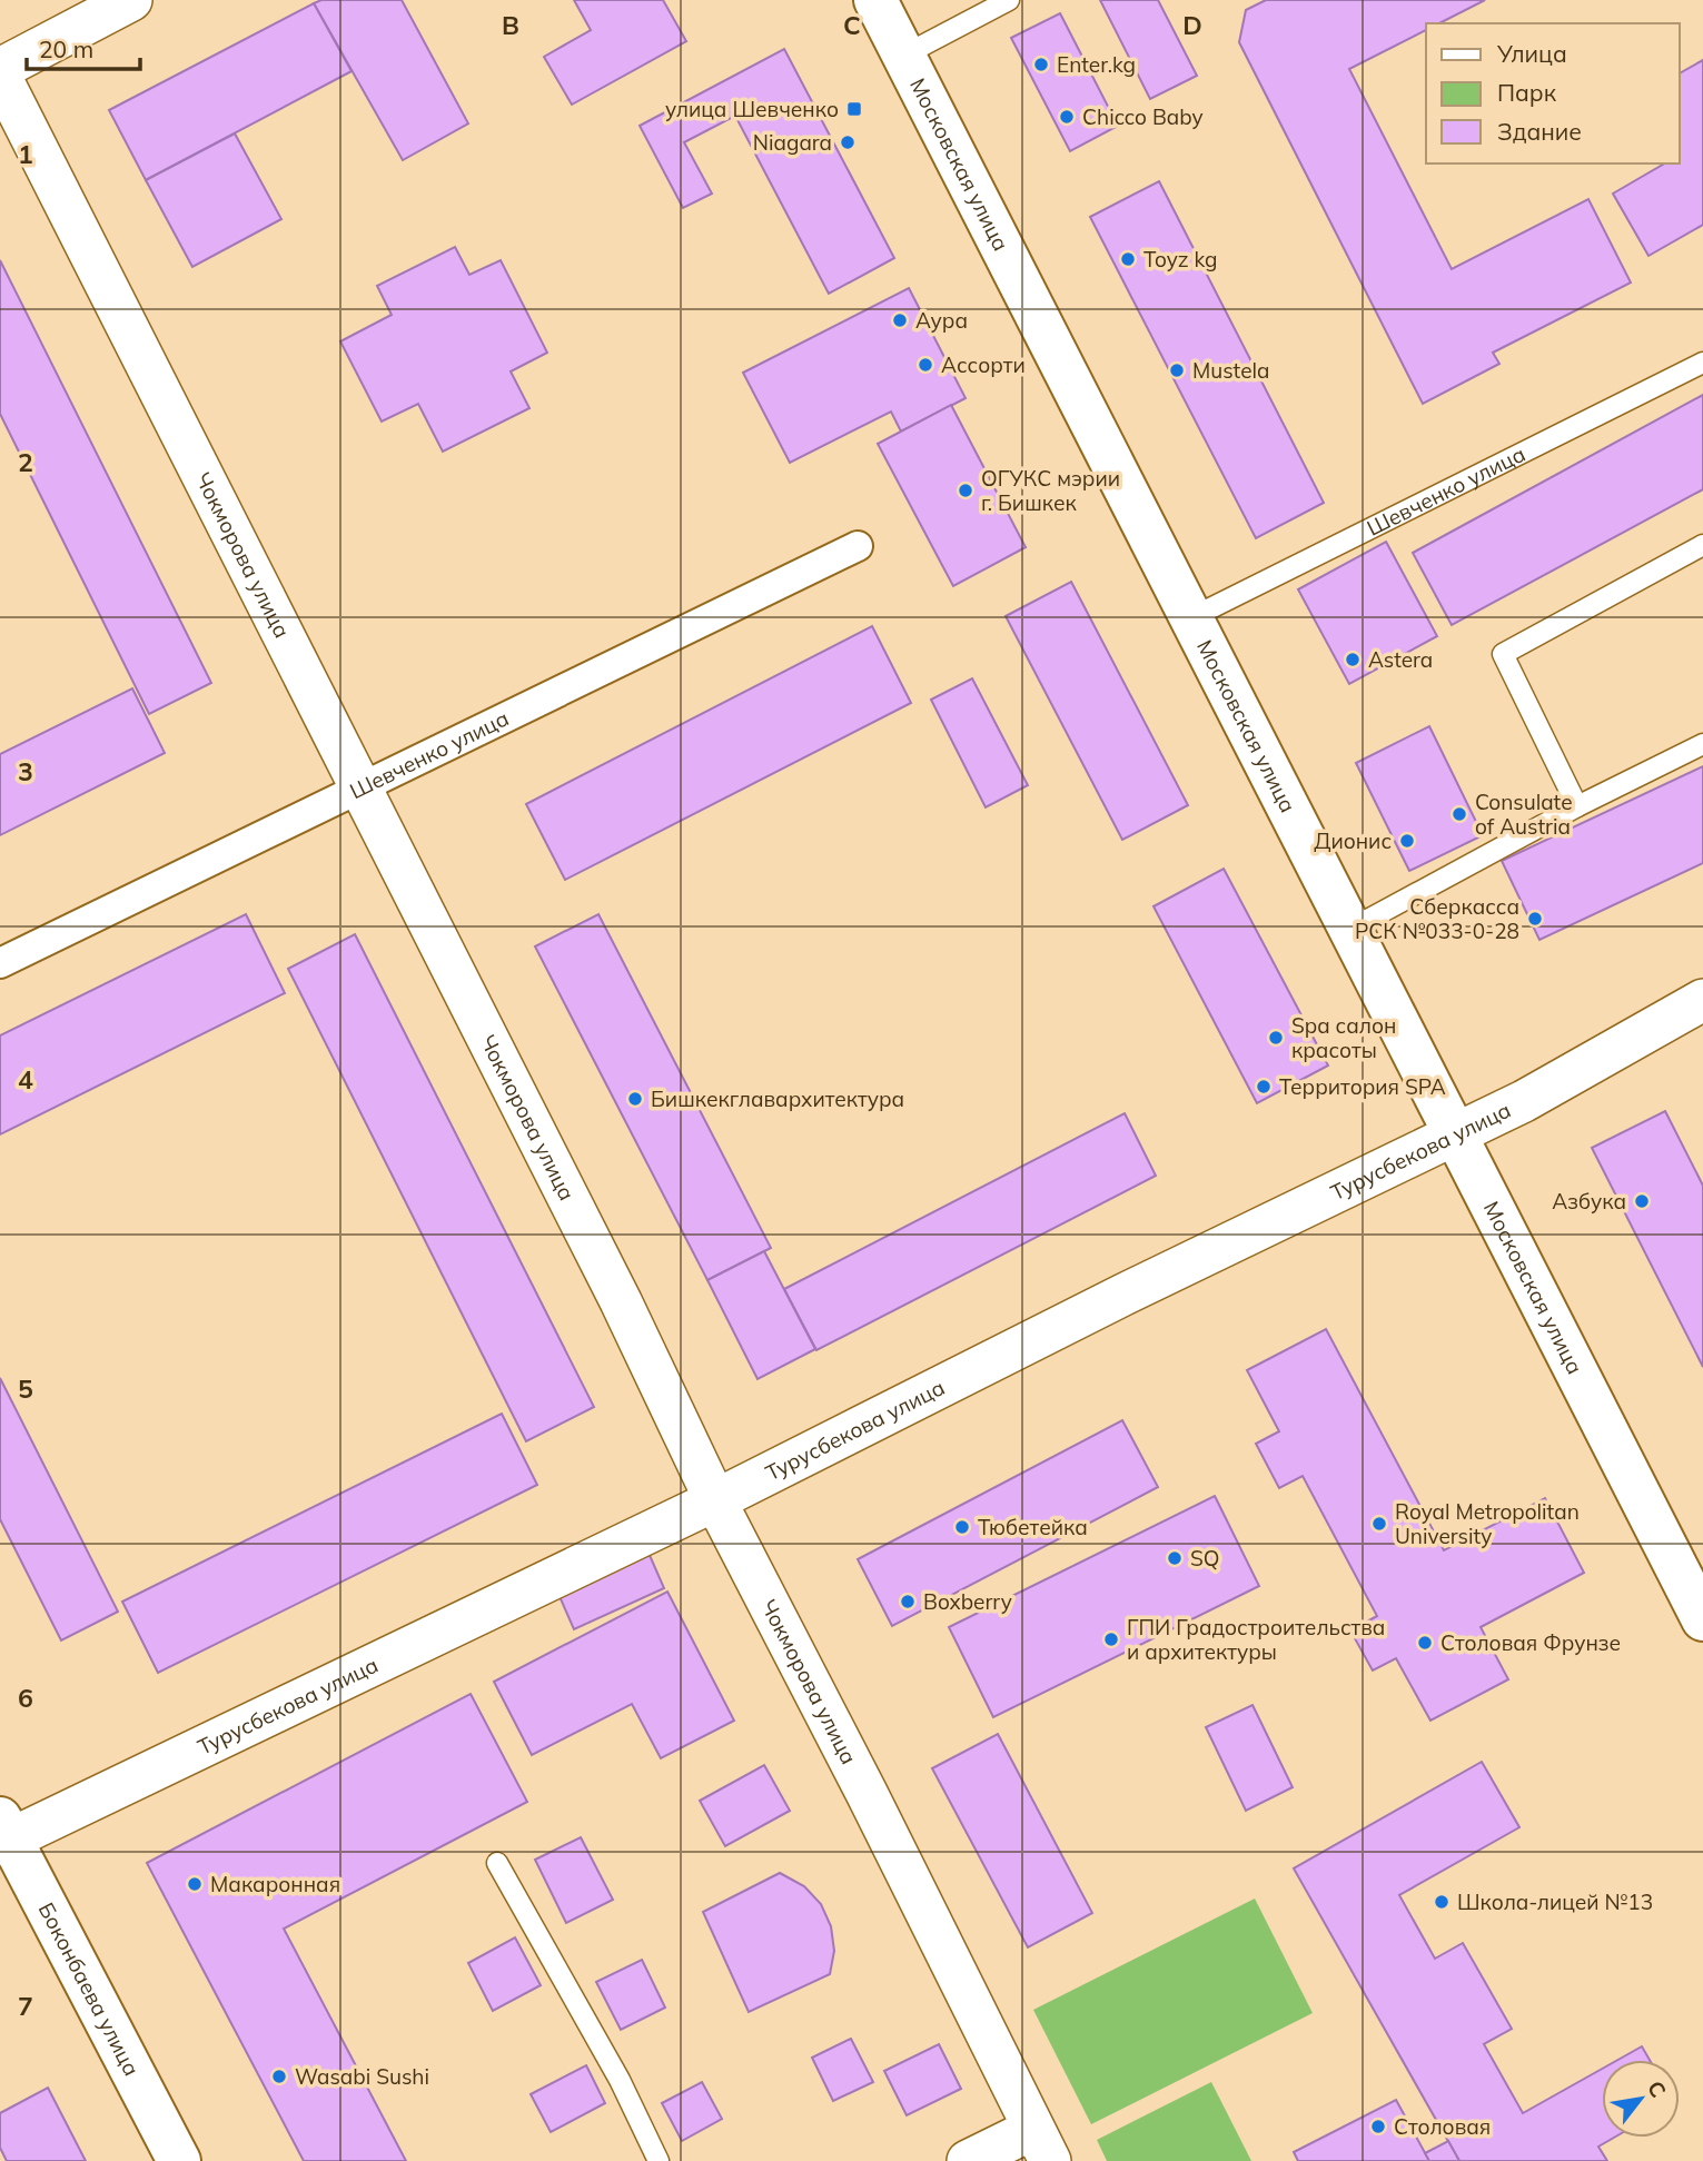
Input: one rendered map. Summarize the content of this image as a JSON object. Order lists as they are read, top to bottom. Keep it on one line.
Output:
{"streets":{"main road":["Московская улица","Боконбаева улица"],"street":["Шевченко улица","Чокморова улица","Турусбекова улица"]},"crossings":[["Московская улица","Шевченко улица"],["Московская улица","Турусбекова улица"],["Шевченко улица","Чокморова улица"],["Чокморова улица","Турусбекова улица"],["Турусбекова улица","Боконбаева улица"]],"places":{"other":["Enter.kg","Chicco Baby","Niagara","Toyz kg","Аура","Ассорти","Mustela","ОГУКС мэрии г. Бишкек","Astera","Consulate of Austria","Дионис","Сберкасса РСК №033-0-28","Spa салон красоты","Территория SPA","Бишкекглавархитектура","Азбука","Royal Metropolitan University","Тюбетейка","SQ","Boxberry","ГПИ Градостроительства и архитектуры","Столовая Фрунзе","Макаронная","Школа-лицей №13","Wasabi Sushi","Столовая"],"transit":["улица Шевченко"]},"legend":["Улица","Парк","Здание"],"scale_bar":"20 m","north":"top right","grid":{"columns":["B","C","D"],"rows":["1","2","3","4","5","6","7"]}}
